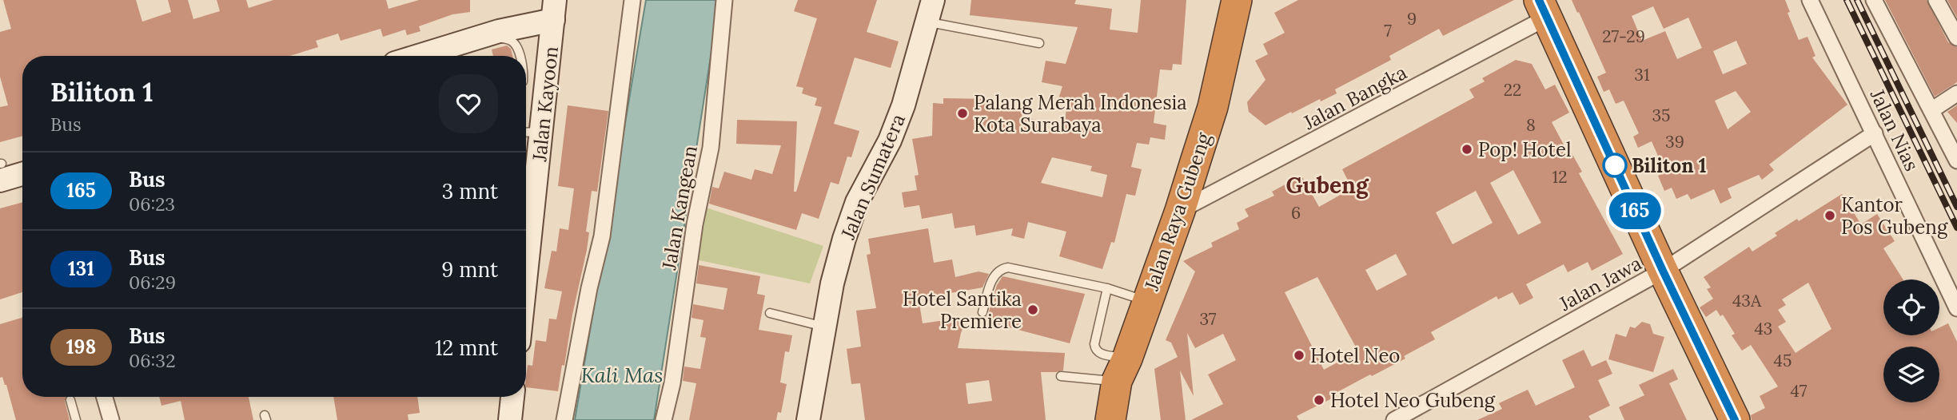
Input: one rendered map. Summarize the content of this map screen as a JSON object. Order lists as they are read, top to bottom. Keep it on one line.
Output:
{"streets":{"highway":["Jalan Raya Gubeng"],"street":["Jalan Bangka","Jalan Kayoon","Jalan Nias","Jalan Sumatera","Jalan Kangean","Jalan Jawa"]},"crossings":[["Jalan Bangka","Jalan Raya Gubeng"],["Jalan Nias","Jalan Jawa"]],"districts":["Gubeng"],"water":["Kali Mas"],"places":["Palang Merah Indonesia Kota Surabaya","Pop! Hotel","Biliton 1","Kantor Pos Gubeng","Hotel Santika Premiere","Hotel Neo","Hotel Neo Gubeng"],"lines":["bus line 165"],"house_numbers":["9","7","27-29","31","22","35","8","39","12","6","43A","37","43","45","47"],"page":{"on_map":"165","heading":["Biliton 1","Bus"],"list":[{"mark":"165","name":"Bus","note":"06:23","value":"3 mnt"},{"mark":"131","name":"Bus","note":"06:29","value":"9 mnt"},{"mark":"198","name":"Bus","note":"06:32","value":"12 mnt"}]}}
